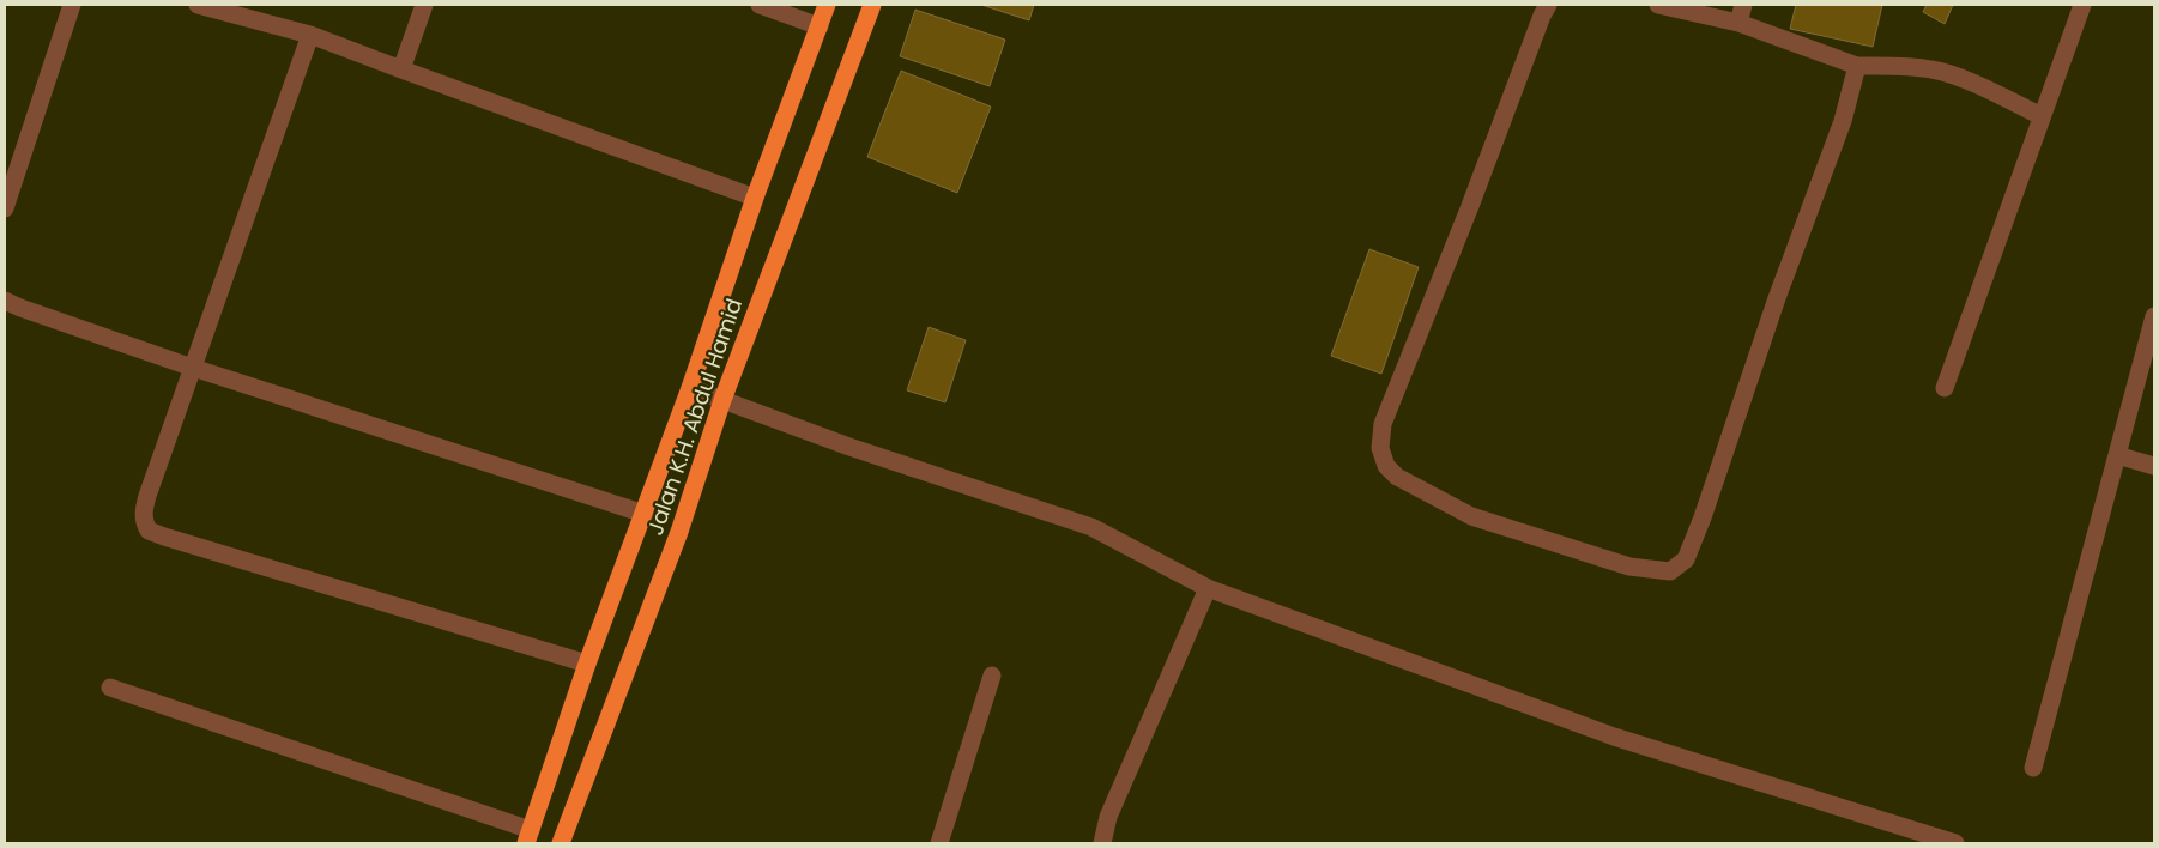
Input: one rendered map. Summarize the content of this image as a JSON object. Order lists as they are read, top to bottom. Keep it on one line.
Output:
{"streets":{"highway":["Jalan K.H. Abdul Hamid"]}}
